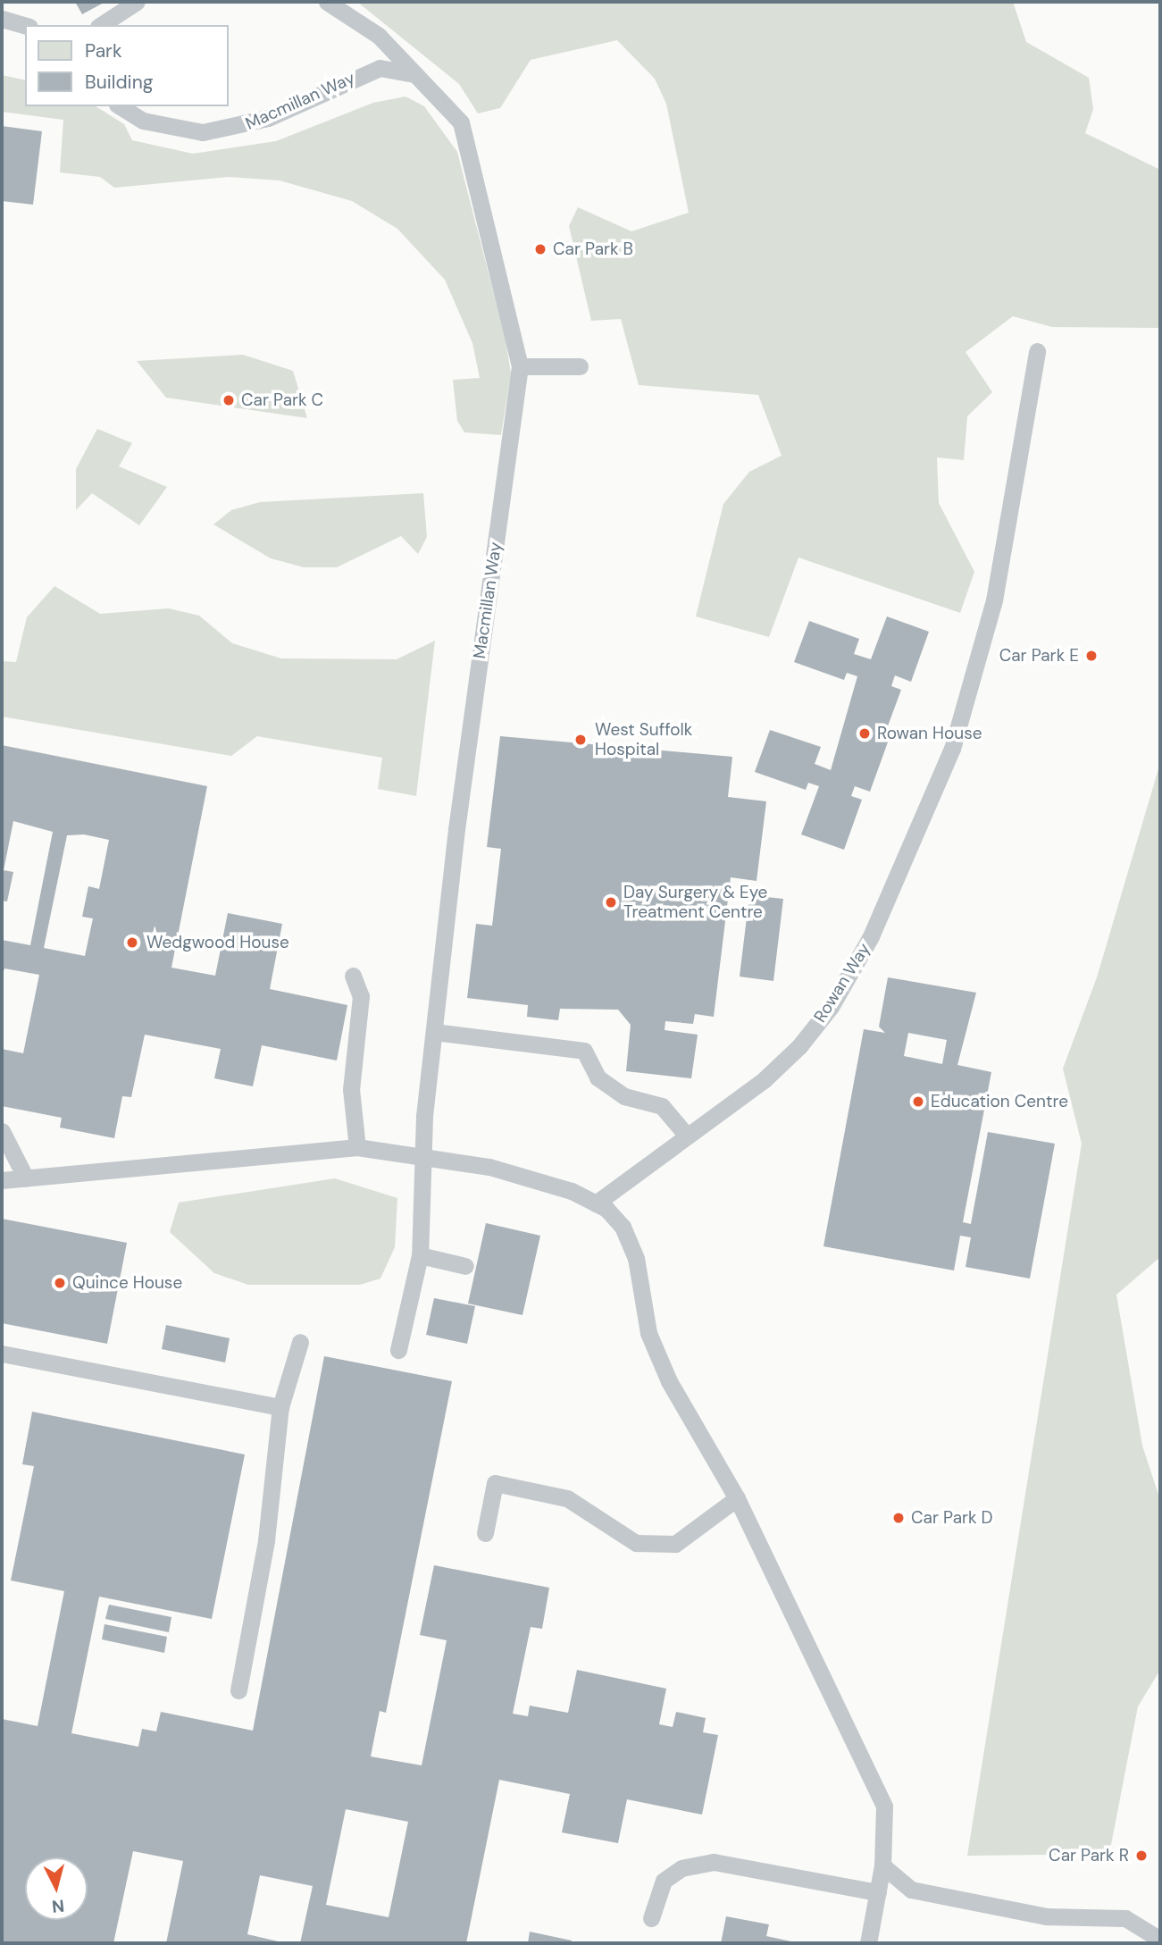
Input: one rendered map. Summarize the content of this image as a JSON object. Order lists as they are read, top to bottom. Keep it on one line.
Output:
{"streets":{"lane":["Macmillan Way","Rowan Way"]},"places":["Car Park B","Car Park C","Car Park E","Rowan House","West Suffolk Hospital","Day Surgery & Eye Treatment Centre","Wedgwood House","Education Centre","Quince House","Car Park D","Car Park R"],"legend":["Park","Building"],"north":"bottom"}
